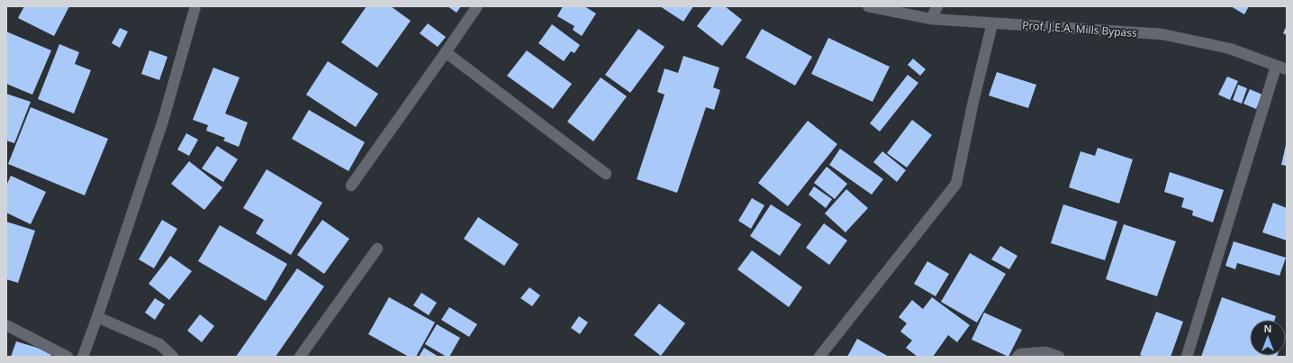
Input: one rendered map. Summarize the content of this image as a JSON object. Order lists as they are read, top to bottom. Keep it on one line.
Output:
{"streets":{"street":["Prof. J.E.A. Mills Bypass"]},"north":"top"}
